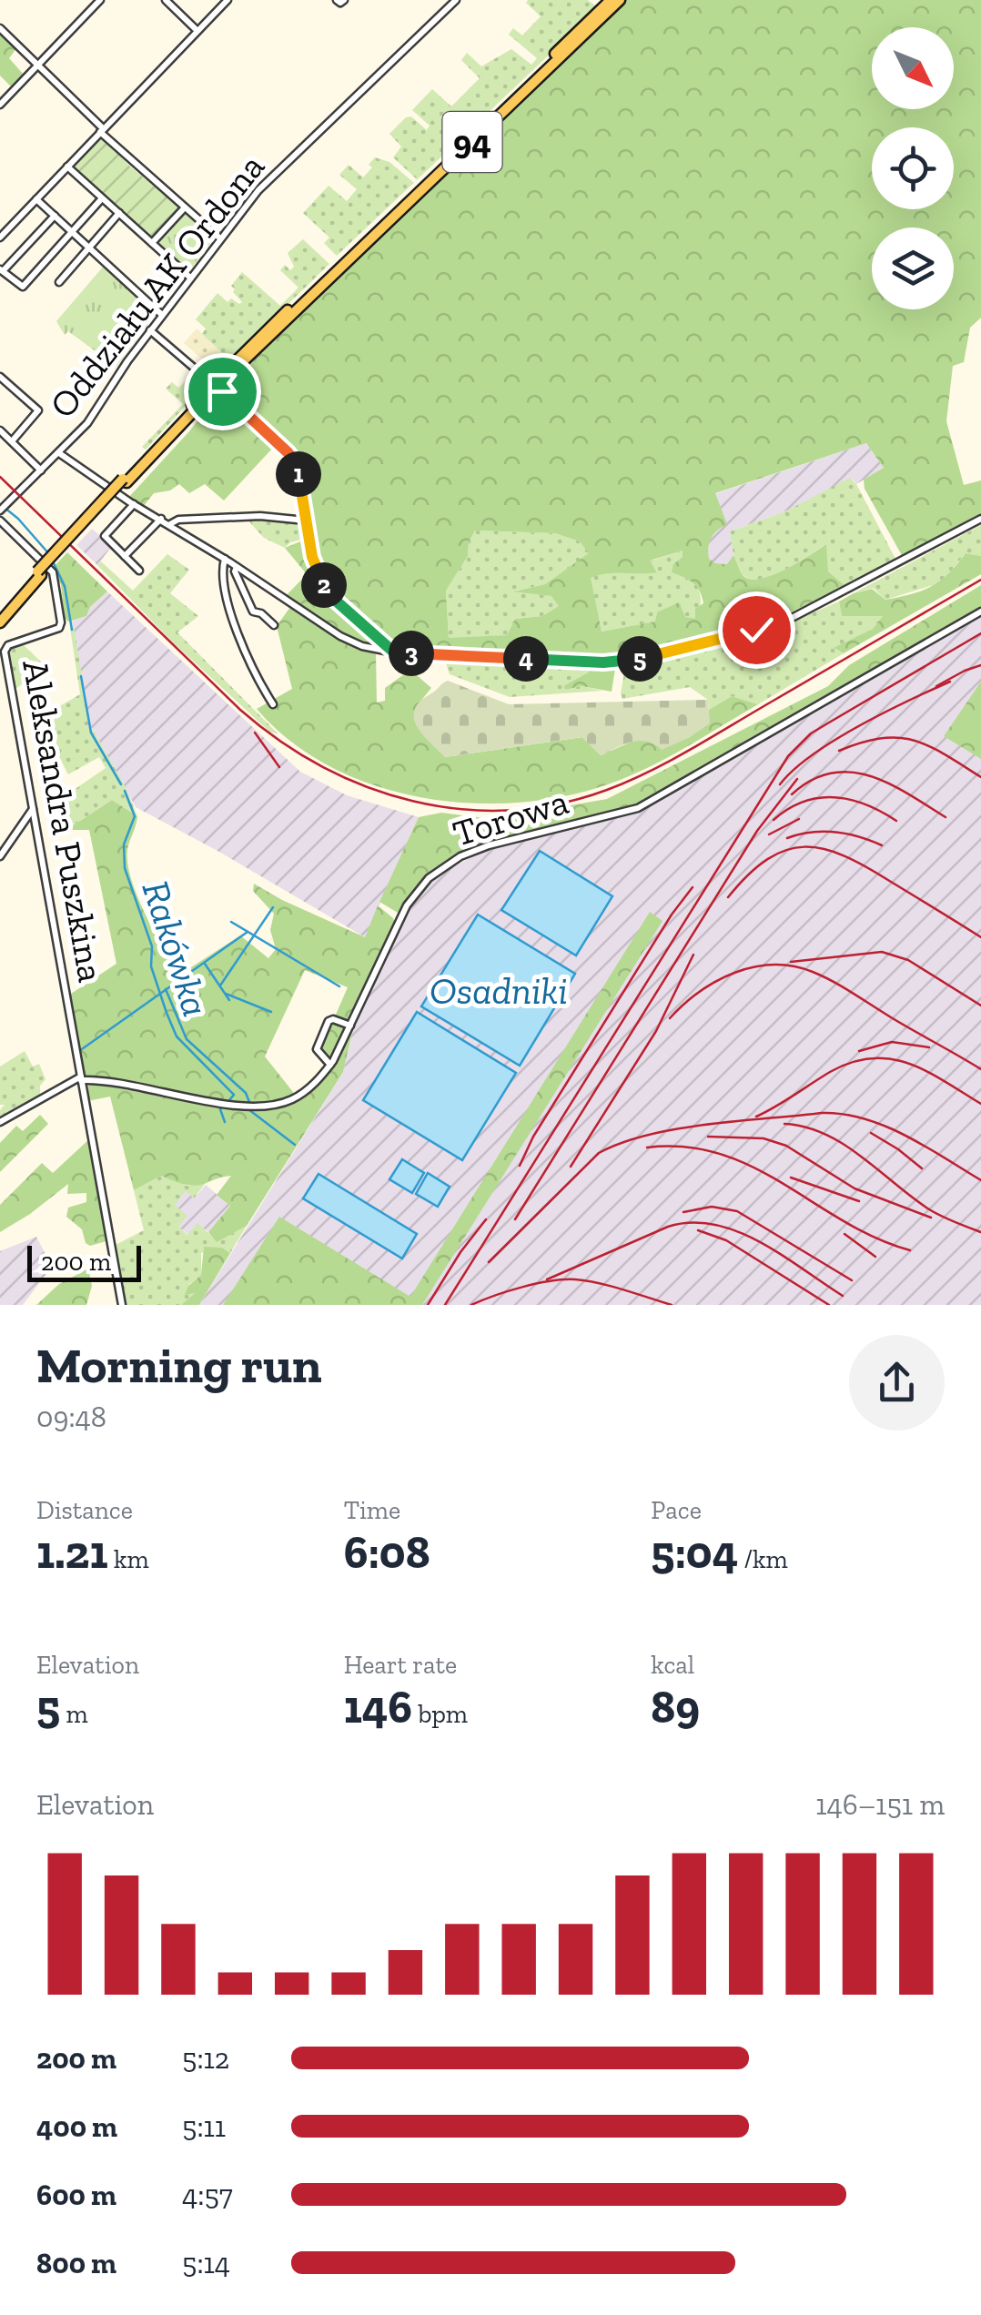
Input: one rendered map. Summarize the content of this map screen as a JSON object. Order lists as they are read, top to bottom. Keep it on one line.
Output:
{"streets":{"main road":["94"],"street":["Oddziału AK Ordona","Torowa","Aleksandra Puszkina"]},"crossings":[["Torowa","Aleksandra Puszkina"]],"water":["Rakówka","Osadniki"],"scale_bar":"200 m","north":"bottom right","page":{"pins":["1","2","3","4","5"],"scale":"200 m","heading":["Morning run","09:48"],"stats":[["Distance","1.21 km"],["Time","6:08"],["Pace","5:04 /km"],["Elevation","5 m"],["Heart rate","146 bpm"],["kcal","89"]],"chart":["Elevation","146–151 m"],"list":[{"name":"200 m","note":"5:12"},{"name":"400 m","note":"5:11"},{"name":"600 m","note":"4:57"},{"name":"800 m","note":"5:14"}]}}
